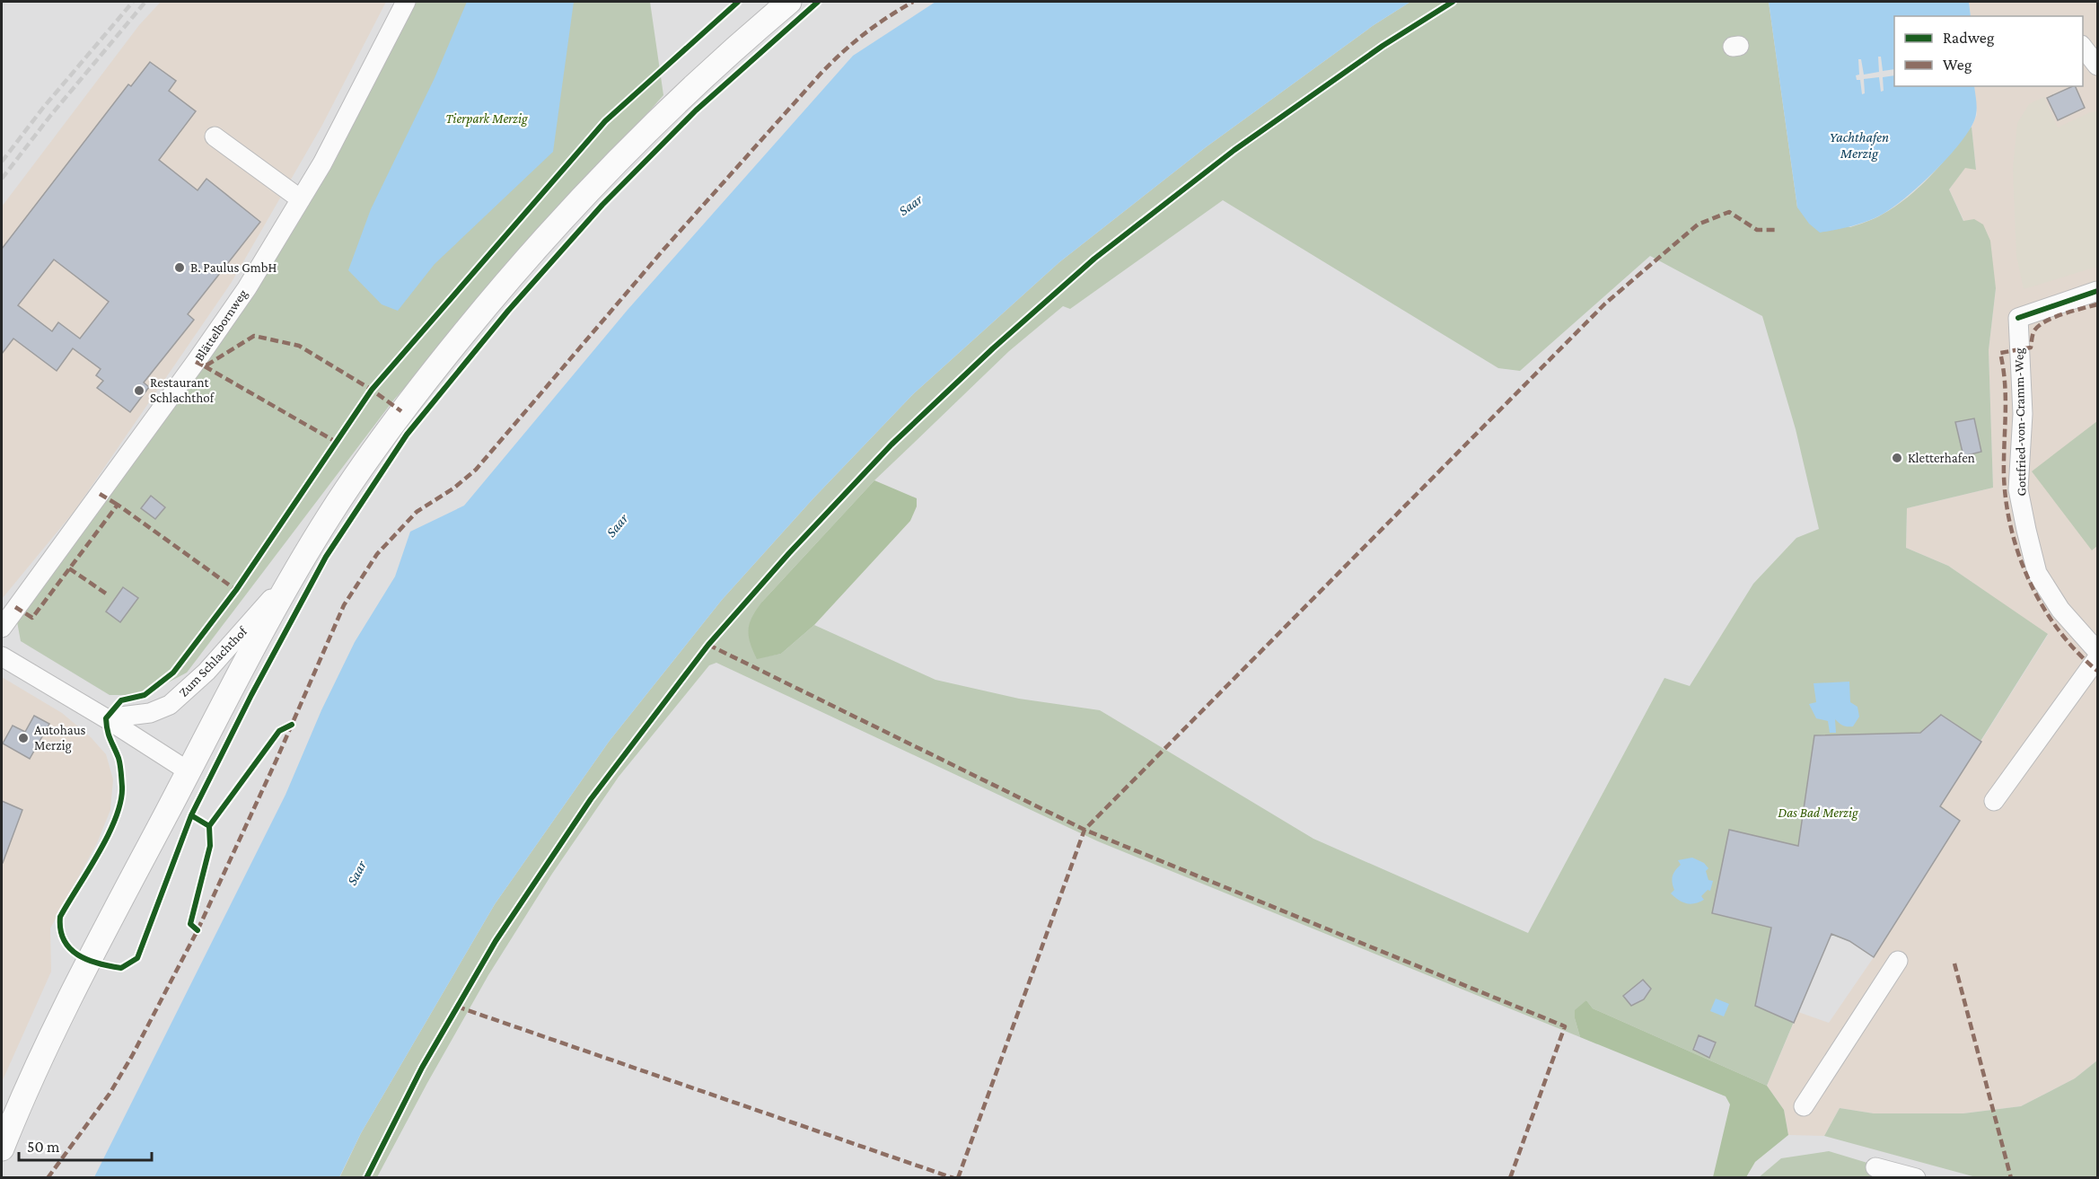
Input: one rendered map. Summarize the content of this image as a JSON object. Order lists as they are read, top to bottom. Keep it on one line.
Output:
{"streets":{"street":["Blättelbornweg","Gottfried-von-Cramm-Weg","Zum Schlachthof"]},"water":["Yachthafen Merzig","Saar"],"parks":["Tierpark Merzig","Das Bad Merzig"],"places":["B. Paulus GmbH","Restaurant Schlachthof","Kletterhafen","Autohaus Merzig"],"legend":["Radweg","Weg"],"scale_bar":"50 m"}
